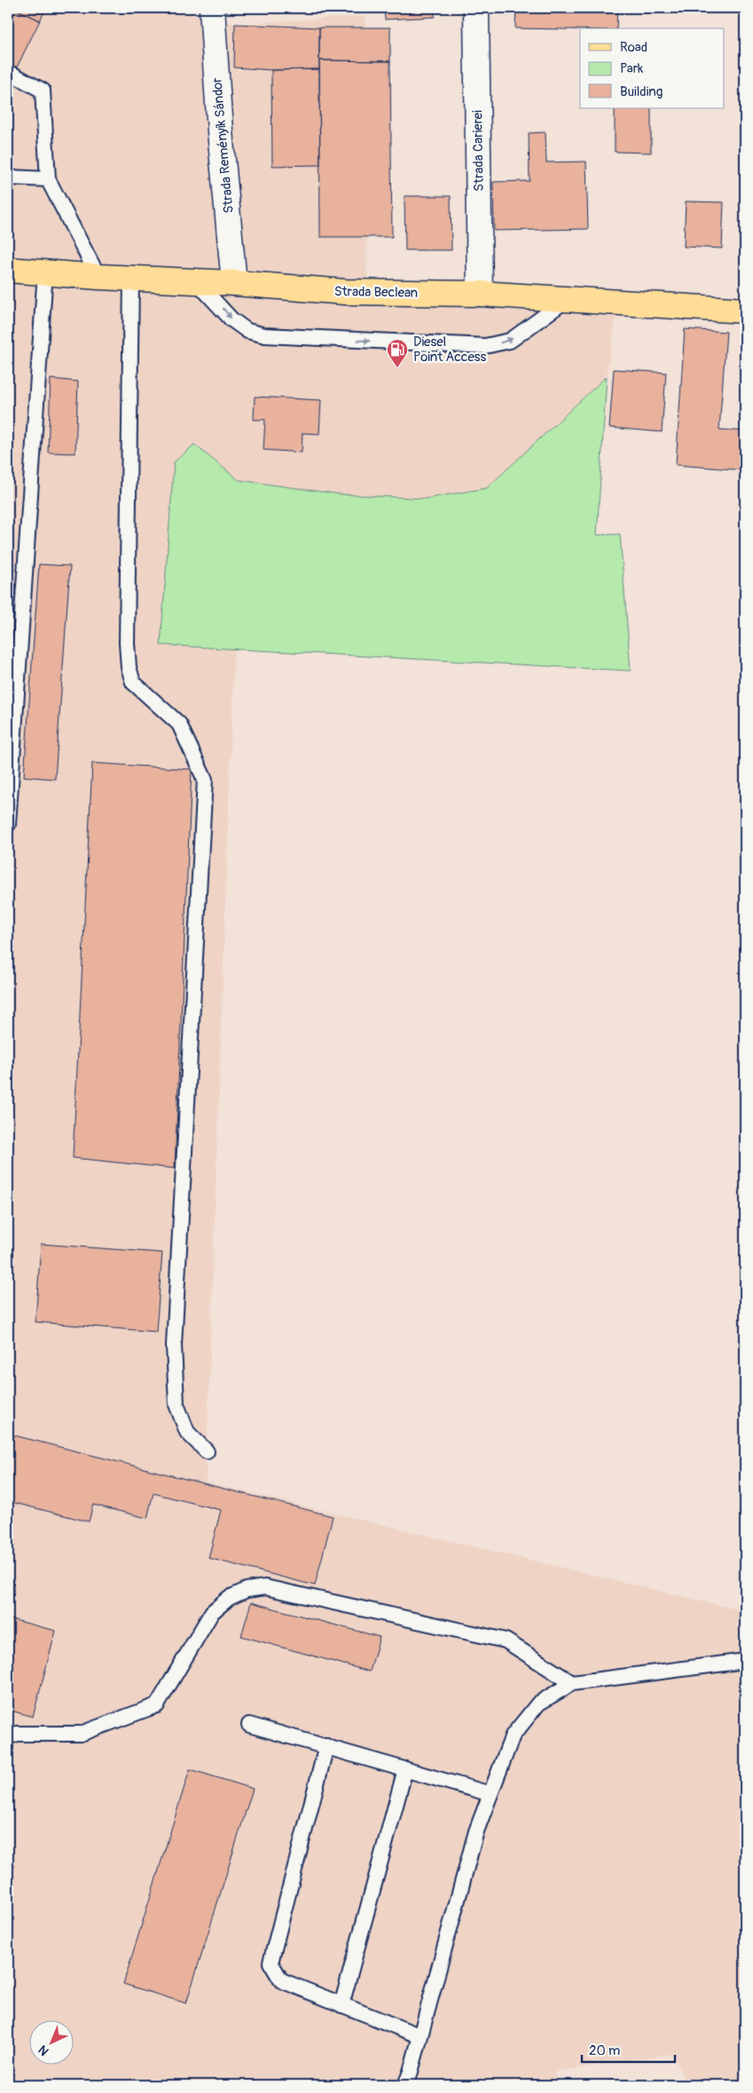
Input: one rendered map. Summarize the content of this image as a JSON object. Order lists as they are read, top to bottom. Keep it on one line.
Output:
{"streets":{"main road":["Strada Beclean"],"street":["Strada Reményik Sándor","Strada Carierei"]},"crossings":[["Strada Reményik Sándor","Strada Beclean"],["Strada Carierei","Strada Beclean"]],"places":{"fuel station":["Diesel Point Access"]},"legend":["Road","Park","Building"],"scale_bar":"20 m","north":"bottom left"}
